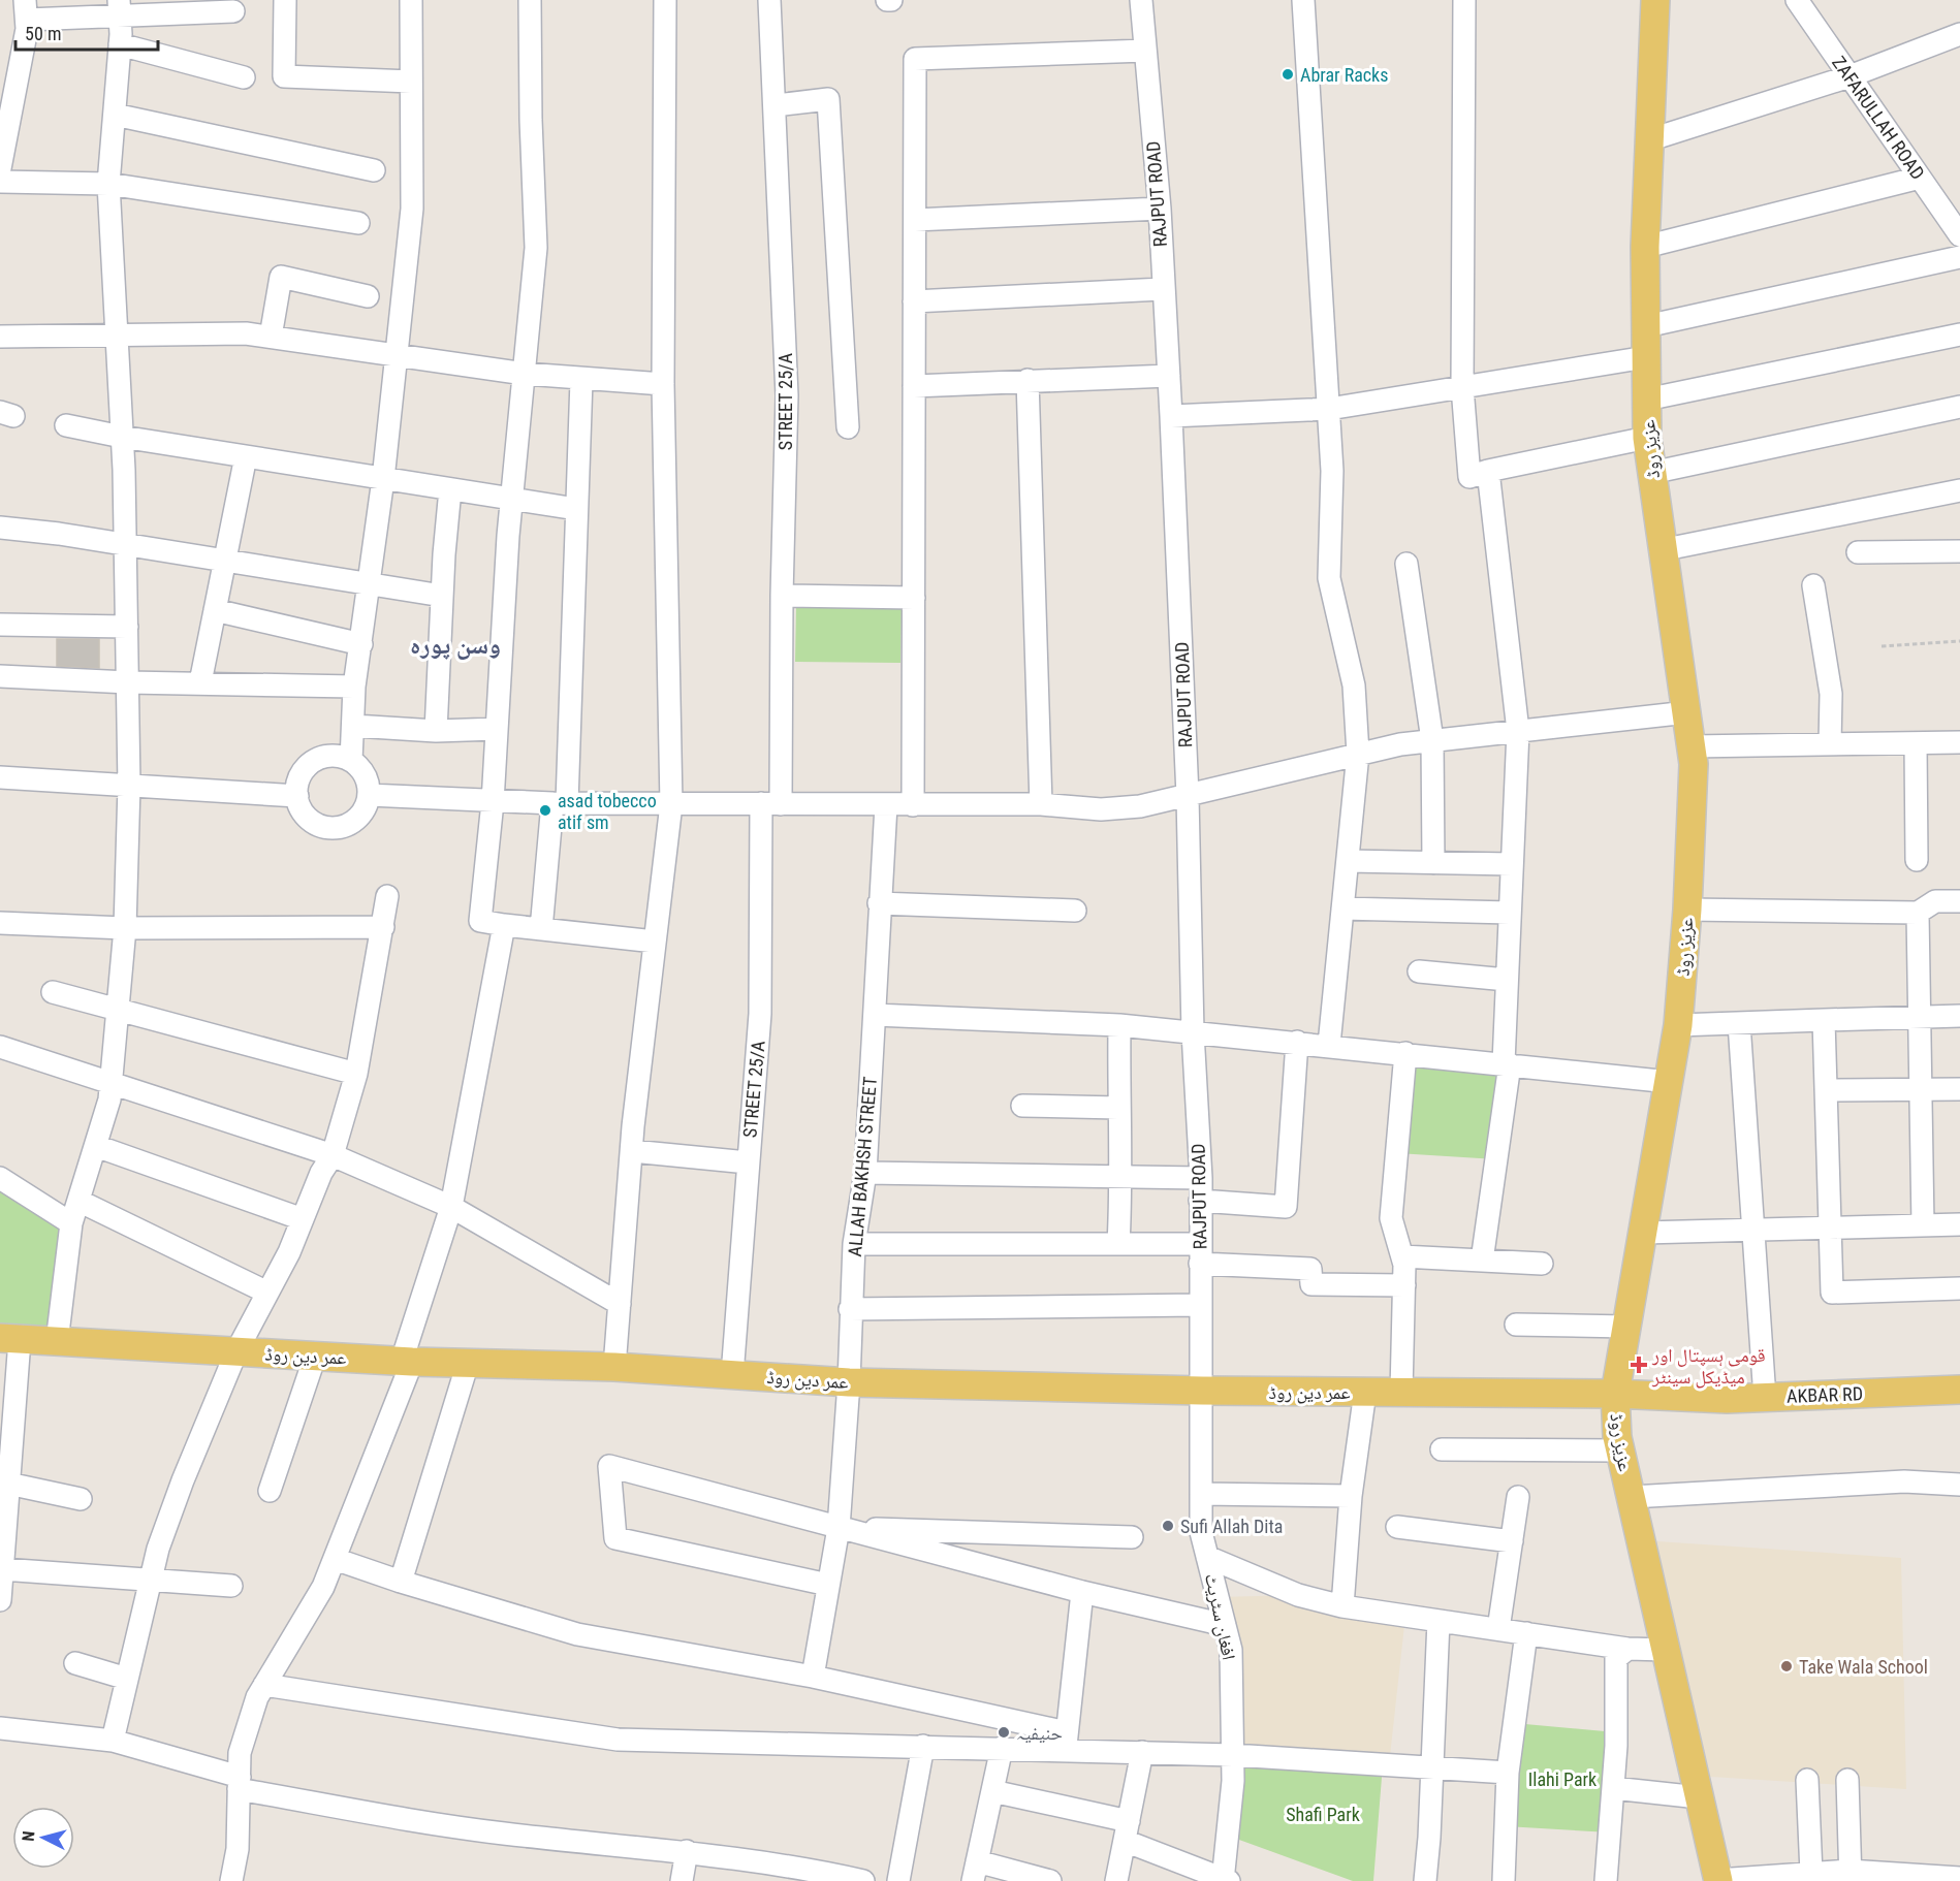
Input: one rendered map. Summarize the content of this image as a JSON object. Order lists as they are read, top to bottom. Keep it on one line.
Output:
{"streets":{"main road":["عزیز روڈ","عمر دین روڈ","AKBAR RD"],"street":["ZAFARULLAH ROAD","RAJPUT ROAD","STREET 25/A","ALLAH BAKHSH STREET","افغان سٹریٹ"]},"crossings":[["RAJPUT ROAD","عمر دین روڈ"],["RAJPUT ROAD","افغان سٹریٹ"],["STREET 25/A","عمر دین روڈ"],["عزیز روڈ","عمر دین روڈ"],["عزیز روڈ","AKBAR RD"],["ALLAH BAKHSH STREET","عمر دین روڈ"],["عمر دین روڈ","AKBAR RD"],["عمر دین روڈ","افغان سٹریٹ"]],"districts":["وسن پورہ"],"parks":["Ilahi Park","Shafi Park"],"places":{"other":["Abrar Racks","asad tobecco atif sm","Sufi Allah Dita","Take Wala School","حنیفیہ"],"health":["قومی ہسپتال اور میڈیکل سینٹر"]},"scale_bar":"50 m","north":"left"}
